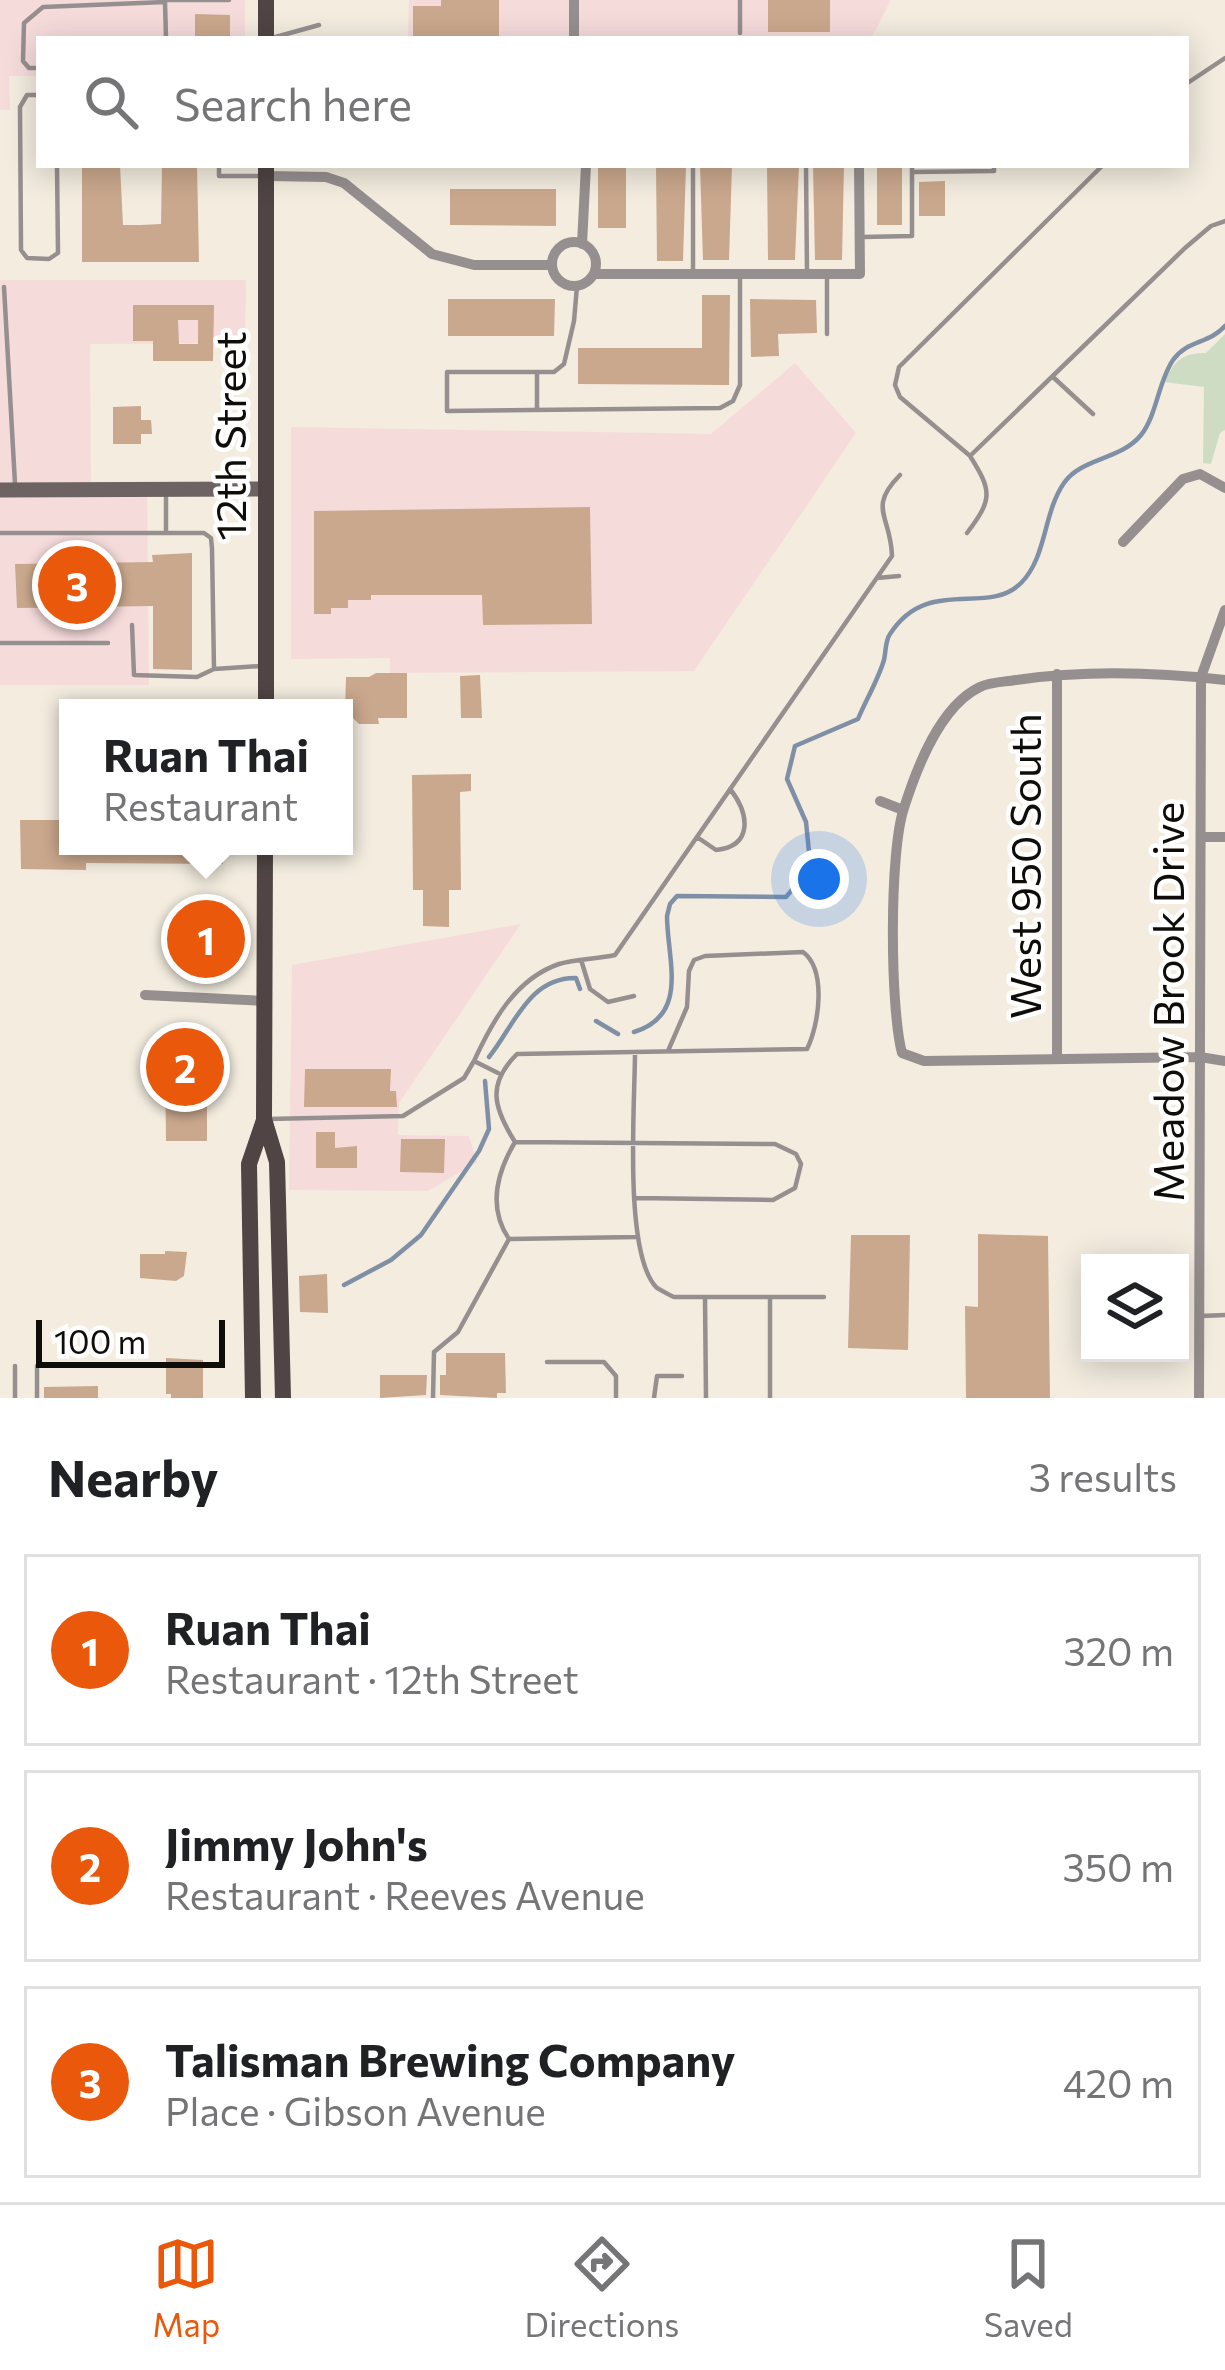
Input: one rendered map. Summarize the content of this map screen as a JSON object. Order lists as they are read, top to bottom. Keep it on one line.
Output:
{"streets":{"main road":["12th Street"],"street":["West 950 South","Meadow Brook Drive"]},"scale_bar":"100 m","page":{"search":"Search here","pins":["3","1","2"],"popup":["Ruan Thai","Restaurant"],"scale":"100 m","heading":["Nearby","3 results"],"list":[{"mark":"1","name":"Ruan Thai","note":"Restaurant · 12th Street","value":"320 m"},{"mark":"2","name":"Jimmy John's","note":"Restaurant · Reeves Avenue","value":"350 m"},{"mark":"3","name":"Talisman Brewing Company","note":"Place · Gibson Avenue","value":"420 m"}],"nav":["Map","Directions","Saved"]}}
